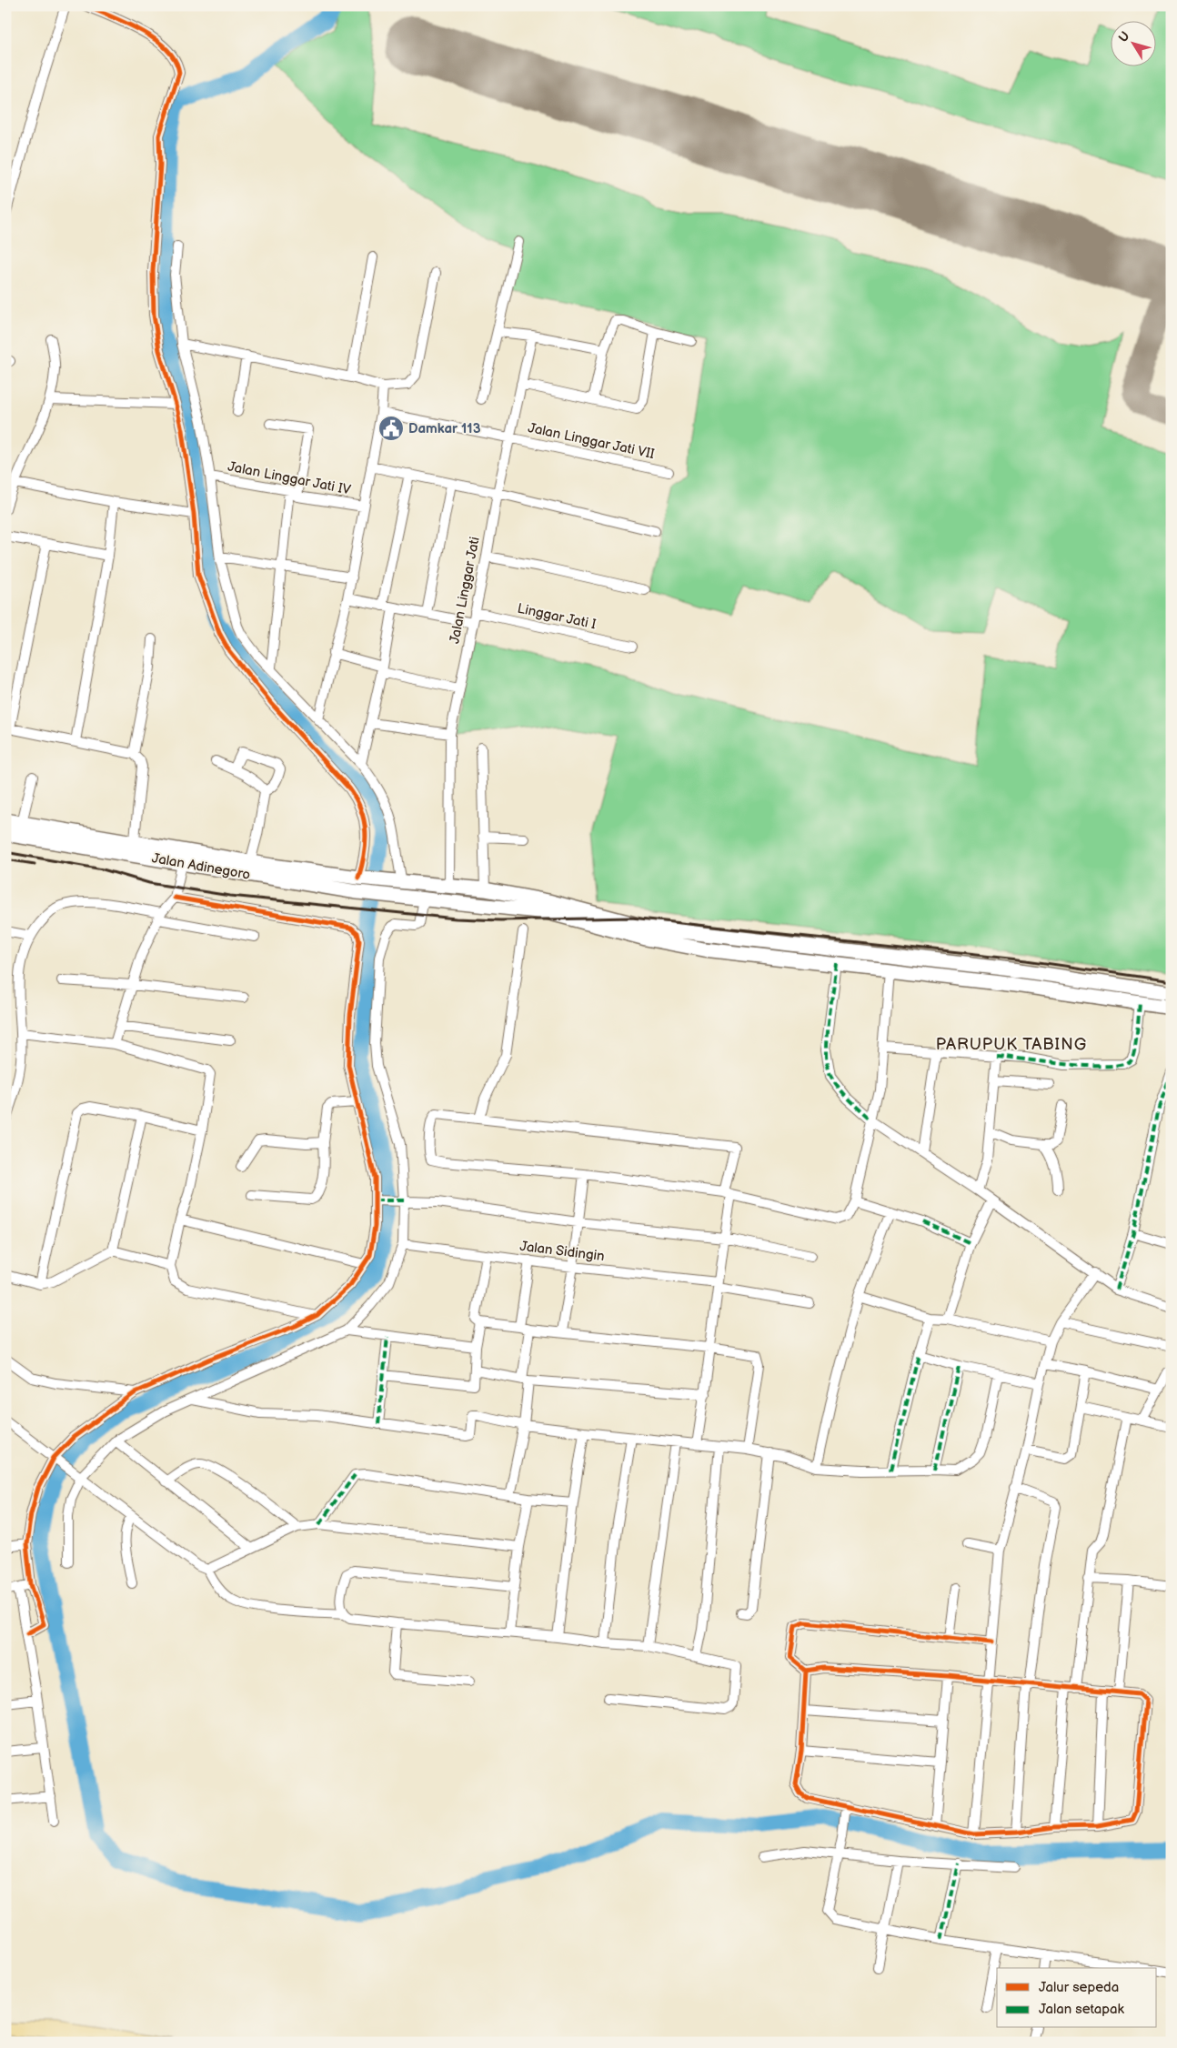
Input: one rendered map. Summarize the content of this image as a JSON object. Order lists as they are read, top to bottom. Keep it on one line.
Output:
{"streets":{"highway":["Jalan Adinegoro"],"street":["Jalan Linggar Jati VII","Jalan Linggar Jati IV","Jalan Linggar Jati","Linggar Jati I","Jalan Sidingin"]},"crossings":[["Jalan Linggar Jati VII","Jalan Linggar Jati"],["Jalan Linggar Jati","Linggar Jati I"]],"districts":["PARUPUK TABING"],"places":{"public building":["Damkar 113"]},"legend":["Jalur sepeda","Jalan setapak"],"north":"top left"}
